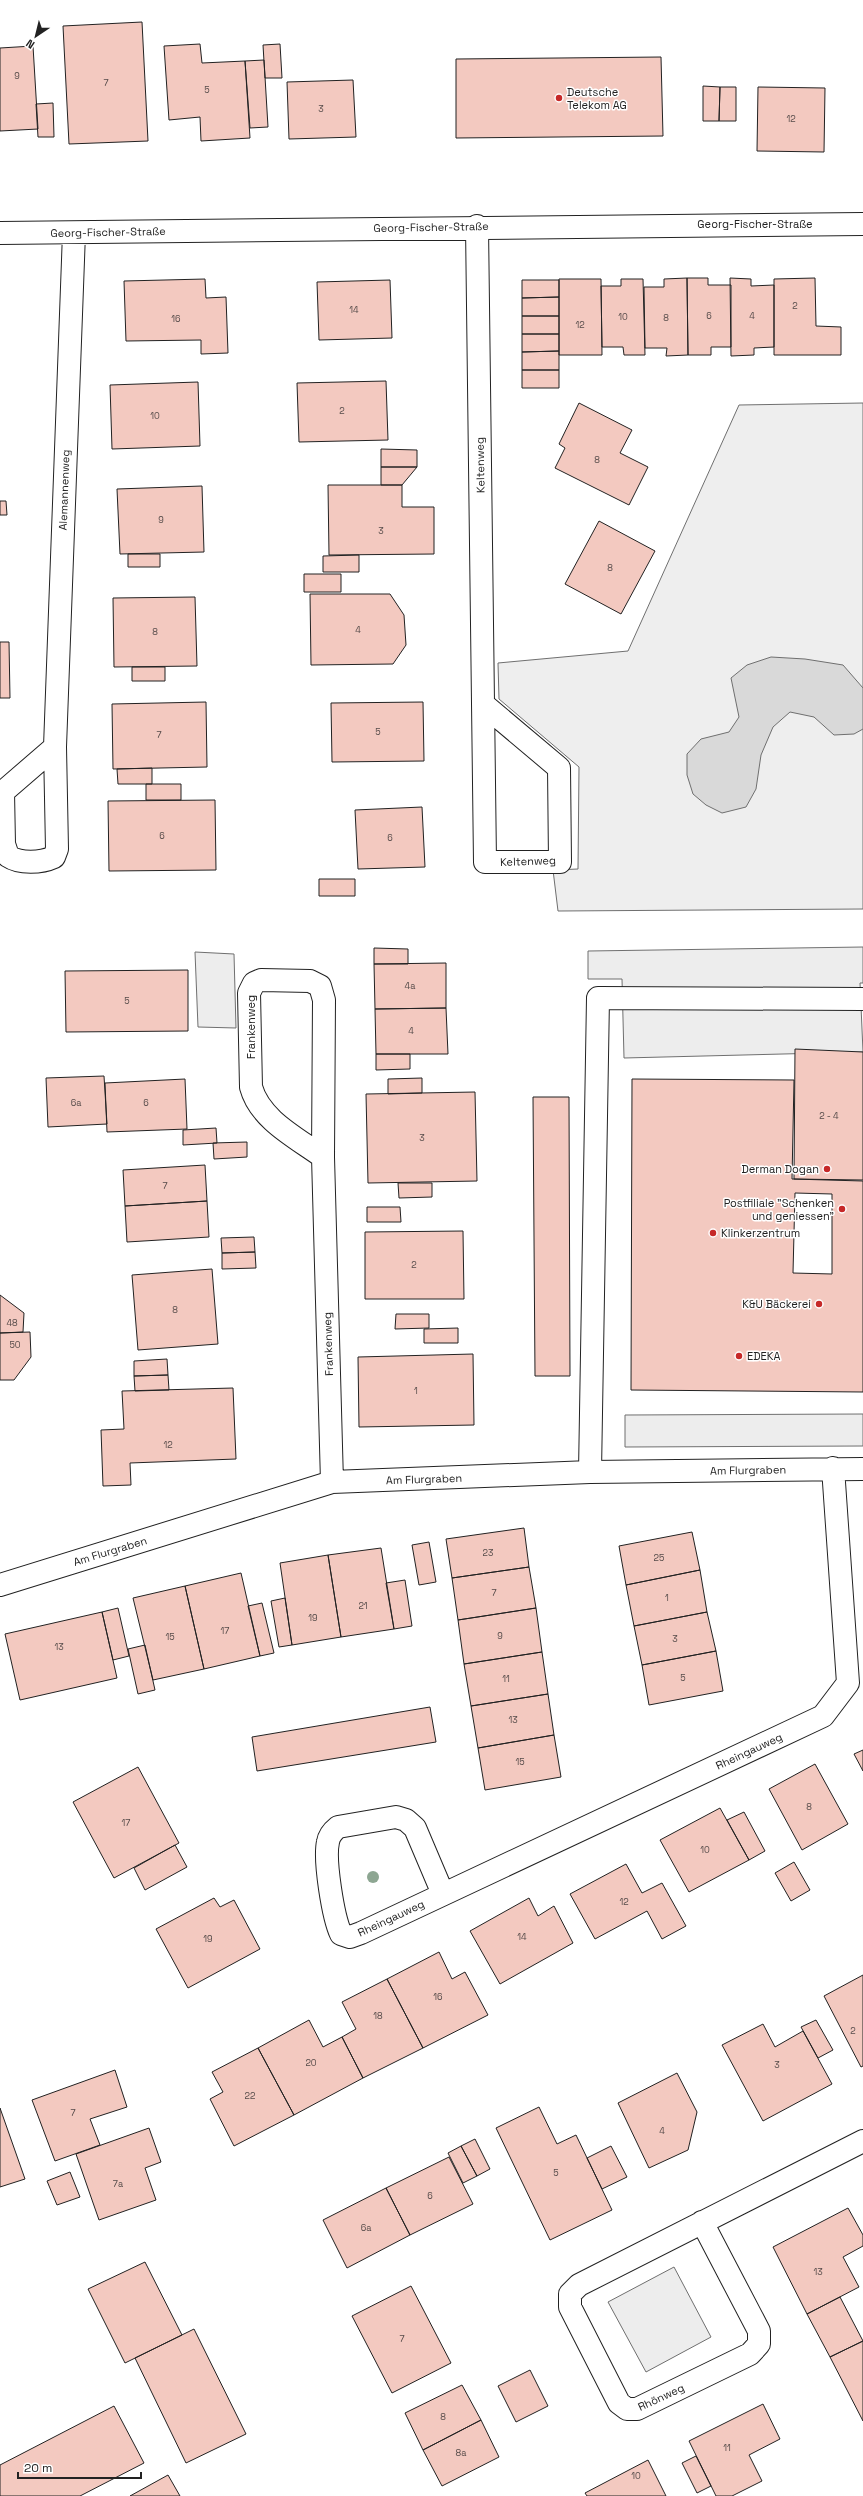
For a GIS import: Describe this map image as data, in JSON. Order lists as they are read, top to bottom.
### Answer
{
  "streets": {
    "street": [
      "Georg-Fischer-Straße",
      "Keltenweg",
      "Alemannenweg",
      "Frankenweg",
      "Am Flurgraben",
      "Rheingauweg",
      "Rhönweg"
    ]
  },
  "crossings": [
    ["Georg-Fischer-Straße", "Keltenweg"],
    ["Georg-Fischer-Straße", "Alemannenweg"],
    ["Frankenweg", "Am Flurgraben"],
    ["Am Flurgraben", "Rheingauweg"]
  ],
  "places": [
    "Deutsche Telekom AG",
    "Derman Dogan",
    "Postfiliale \"Schenken und geniessen\"",
    "Klinkerzentrum",
    "K&U Bäckerei",
    "EDEKA"
  ],
  "house_numbers": [
    "9",
    "7",
    "5",
    "3",
    "12",
    "2",
    "14",
    "6",
    "4",
    "10",
    "8",
    "16",
    "12",
    "2",
    "10",
    "8",
    "9",
    "3",
    "8",
    "4",
    "8",
    "5",
    "7",
    "6",
    "6",
    "4a",
    "5",
    "4",
    "6a",
    "6",
    "2 - 4",
    "3",
    "7",
    "2",
    "8",
    "48",
    "50",
    "1",
    "12",
    "23",
    "25",
    "7",
    "1",
    "21",
    "19",
    "17",
    "9",
    "15",
    "3",
    "13",
    "5",
    "11",
    "13",
    "15",
    "8",
    "17",
    "10",
    "12",
    "14",
    "19",
    "16",
    "18",
    "2",
    "20",
    "3",
    "22",
    "7",
    "4",
    "5",
    "7a",
    "6",
    "6a",
    "13",
    "7",
    "8",
    "11",
    "8a",
    "10"
  ],
  "scale_bar": "20 m",
  "north": "bottom left"
}
